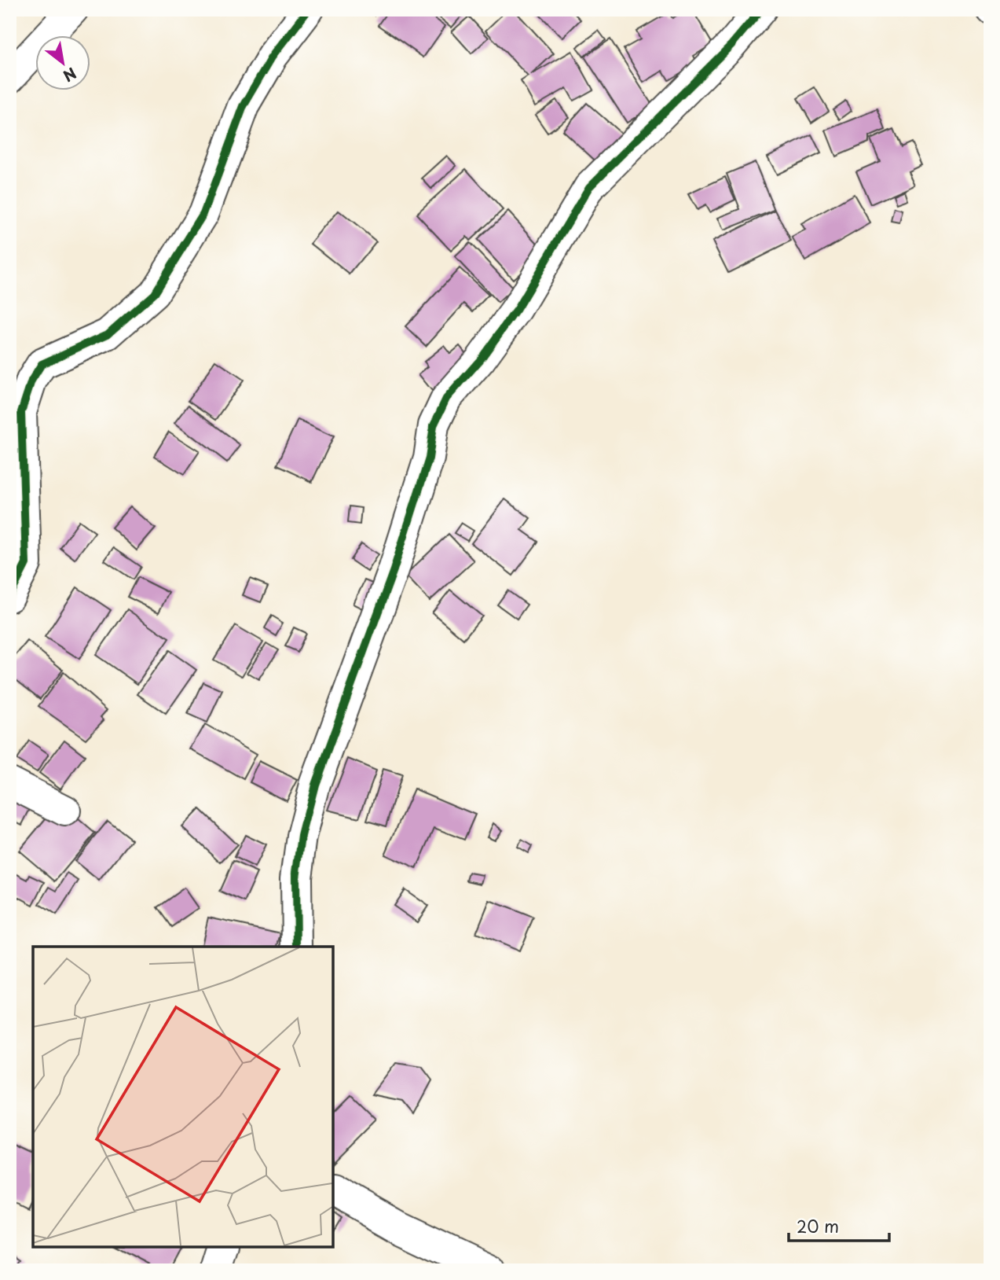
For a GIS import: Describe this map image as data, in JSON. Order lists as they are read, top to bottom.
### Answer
{
  "scale_bar": "20 m",
  "north": "bottom right"
}
